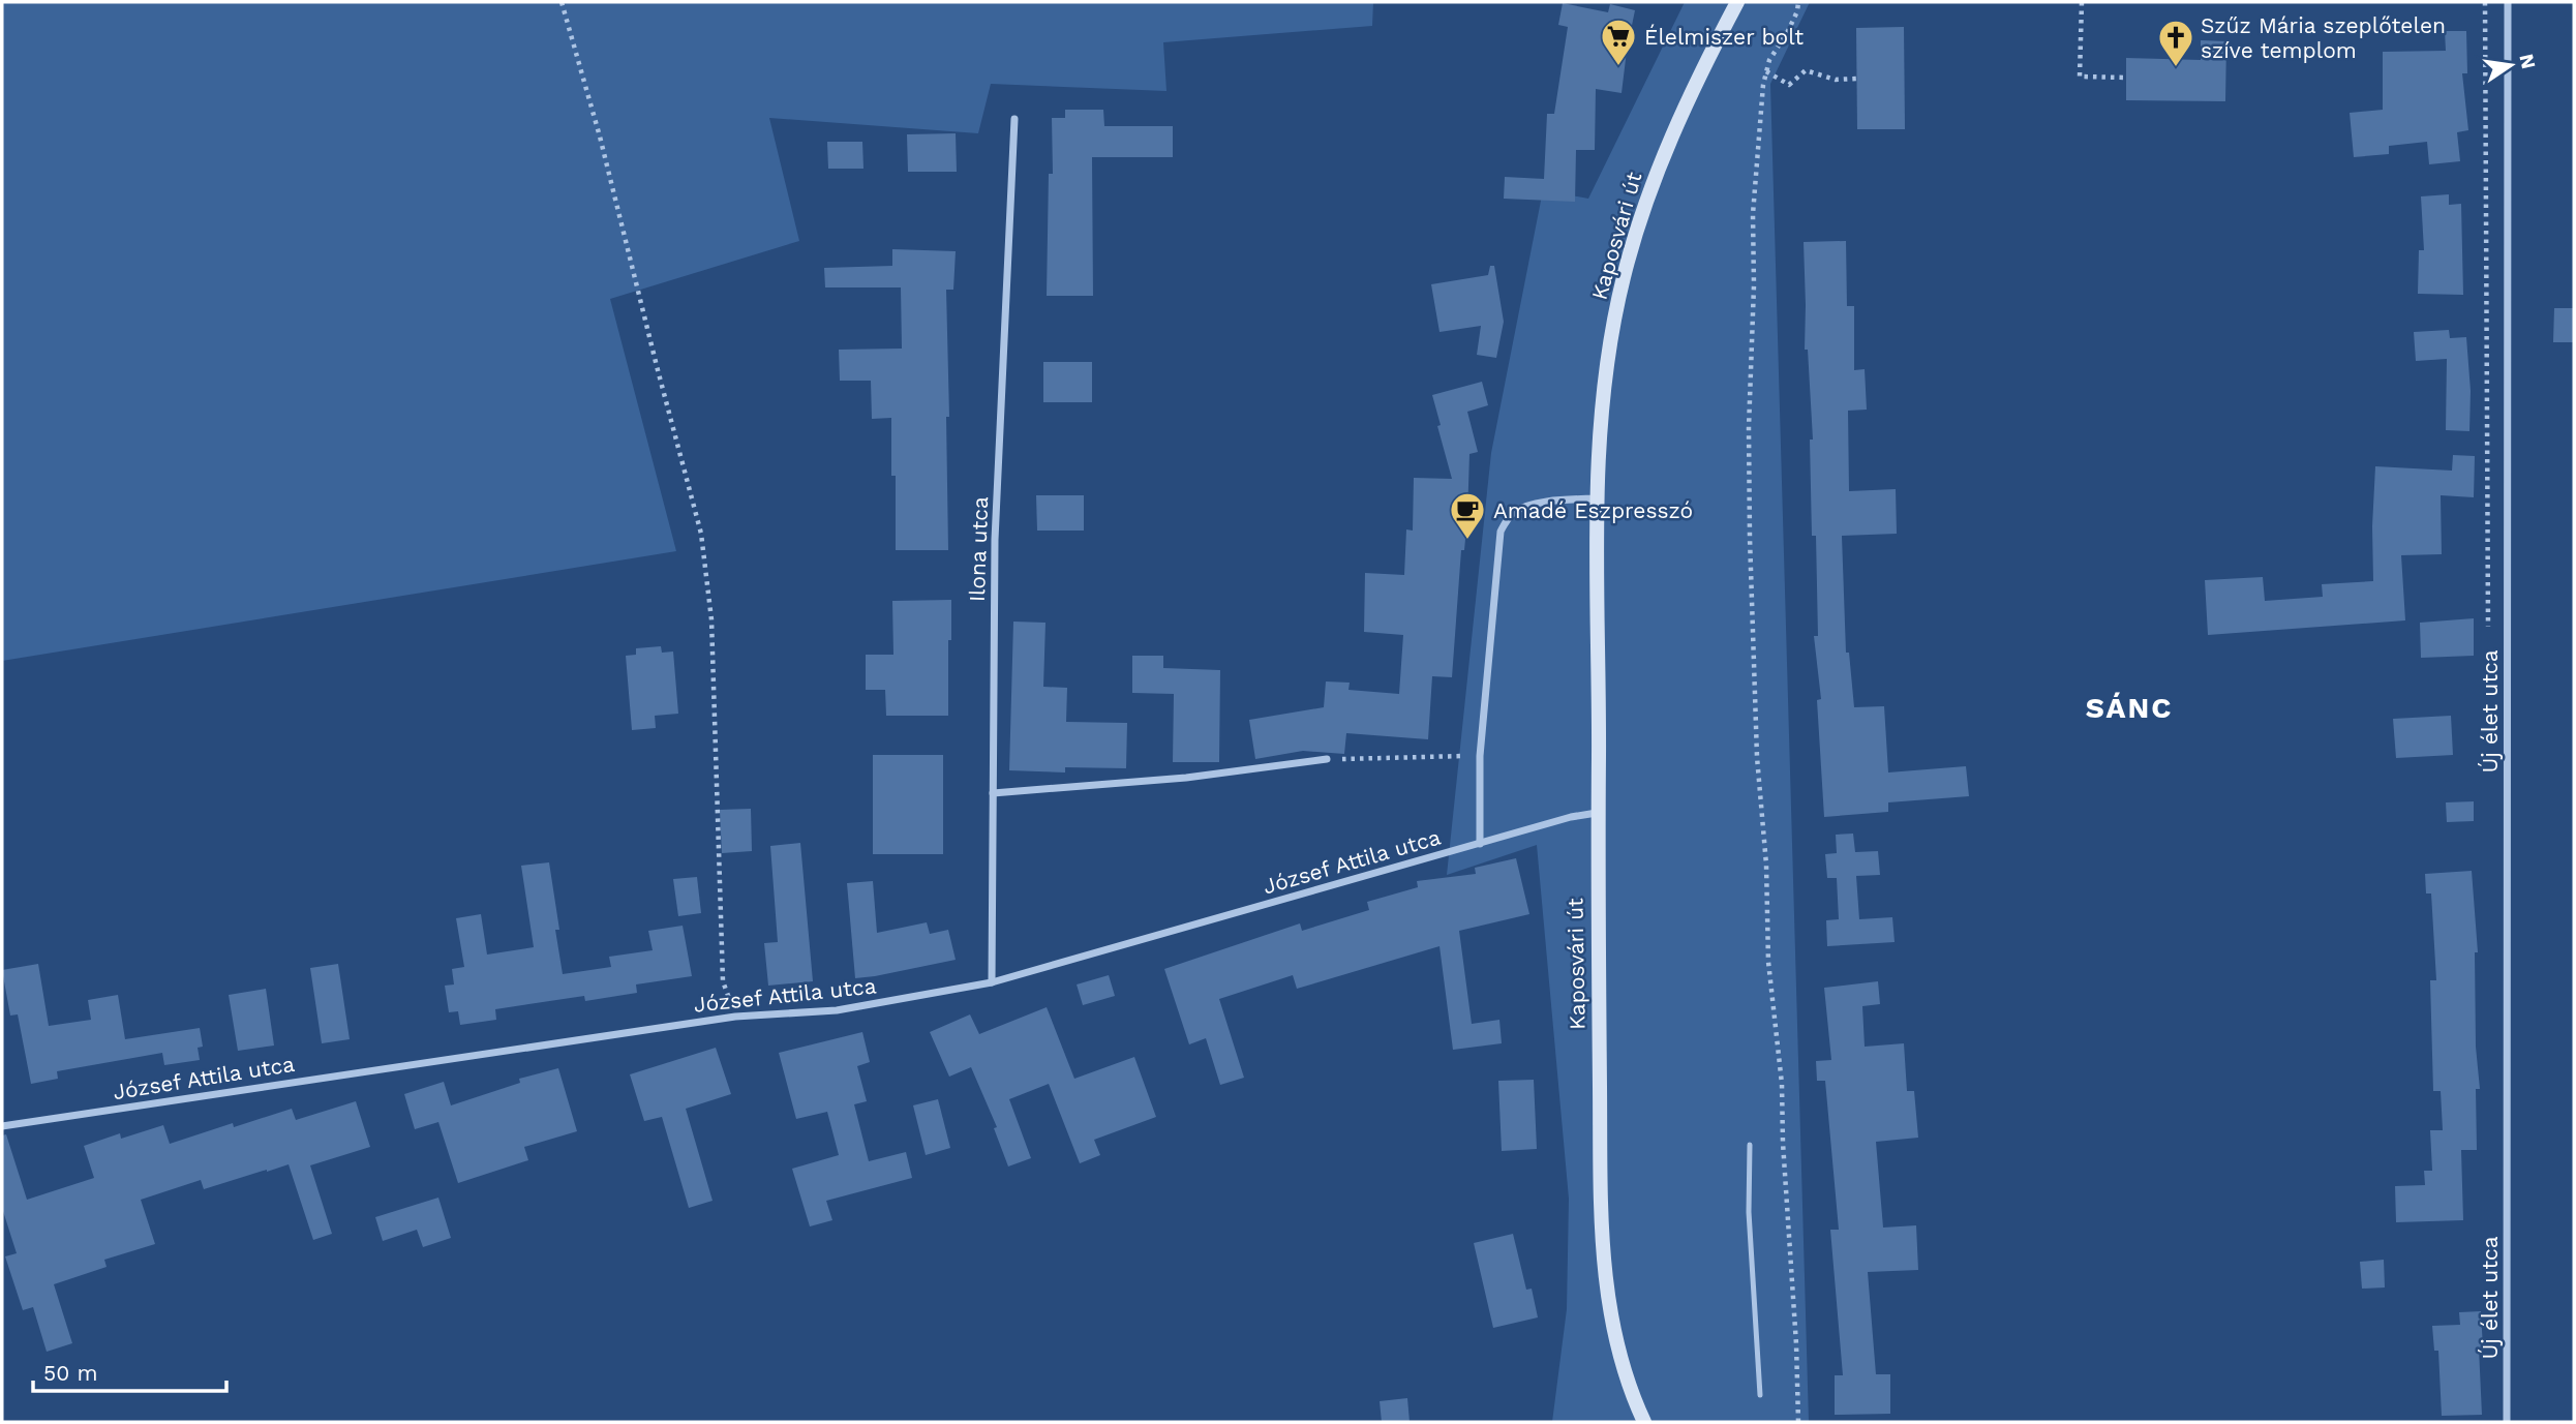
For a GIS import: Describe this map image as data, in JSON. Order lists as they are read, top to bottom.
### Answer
{
  "streets": {
    "main road": ["Kaposvári út"],
    "street": ["Ilona utca", "Új élet utca", "József Attila utca"]
  },
  "crossings": [
    ["Kaposvári út", "József Attila utca"],
    ["Ilona utca", "József Attila utca"]
  ],
  "districts": ["SÁNC"],
  "places": {
    "supermarket": ["Élelmiszer bolt"],
    "church": ["Szűz Mária szeplőtelen szíve templom"],
    "cafe": ["Amadé Eszpresszó"]
  },
  "scale_bar": "50 m",
  "north": "right"
}
